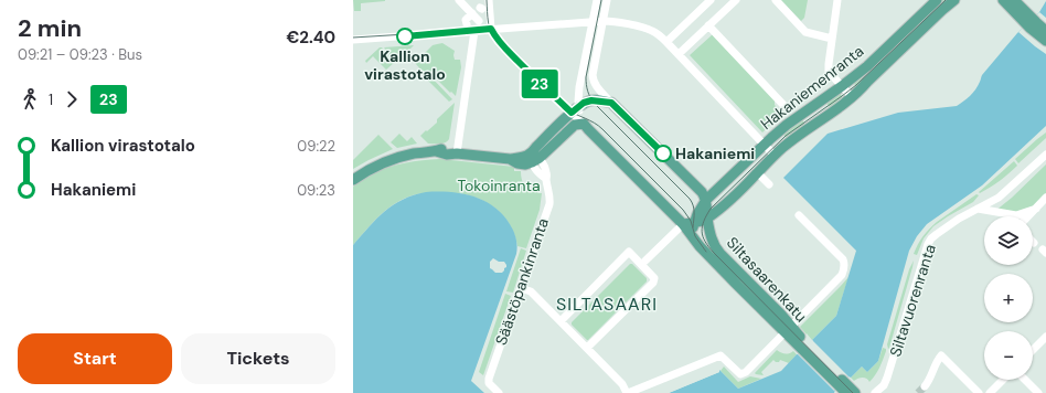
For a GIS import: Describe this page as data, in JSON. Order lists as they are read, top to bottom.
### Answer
{
  "streets": {
    "main road": ["Hakaniemenranta", "Siltasaarenkatu"],
    "street": ["Säästöpankinranta", "Siltavuorenranta"]
  },
  "crossings": [
    ["Hakaniemenranta", "Siltasaarenkatu"]
  ],
  "districts": ["SILTASAARI"],
  "parks": ["Tokoinranta"],
  "places": ["Kallion virastotalo", "Hakaniemi"],
  "lines": ["bus line 23"],
  "page": {
    "heading": ["2 min", "09:21 – 09:23 · Bus", "€2.40"],
    "on_map": "23",
    "legs": ["1", "23"],
    "list": [
      {
        "name": "Kallion virastotalo",
        "value": "09:22"
      },
      {
        "name": "Hakaniemi",
        "value": "09:23"
      }
    ],
    "map_buttons": ["+", "−"],
    "buttons": ["Start", "Tickets"]
  }
}
